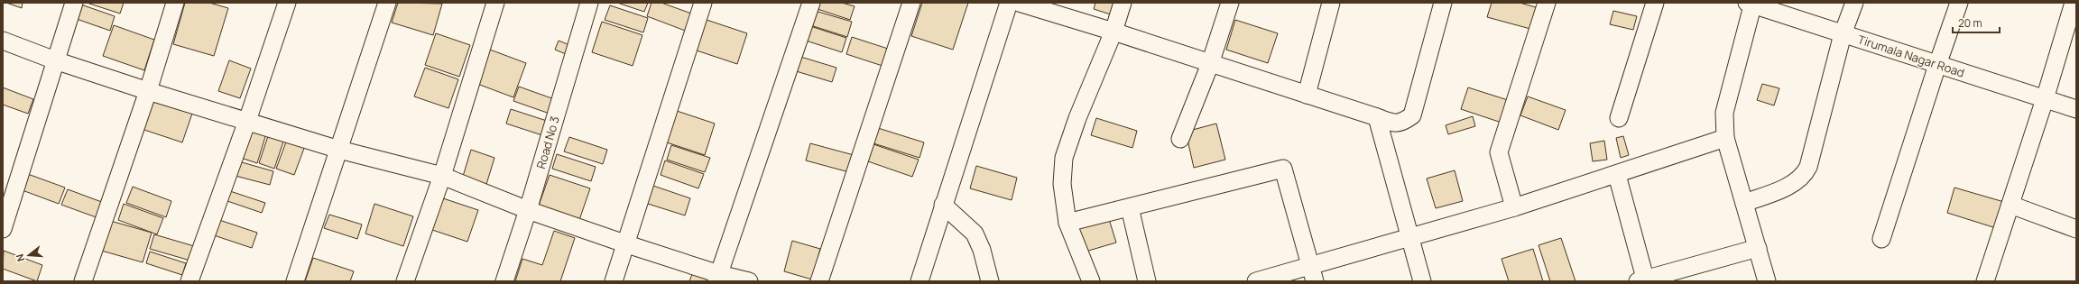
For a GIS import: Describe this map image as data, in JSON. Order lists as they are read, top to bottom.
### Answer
{
  "streets": {
    "street": ["Tirumala Nagar Road", "Road No 3"]
  },
  "scale_bar": "20 m",
  "north": "left"
}
